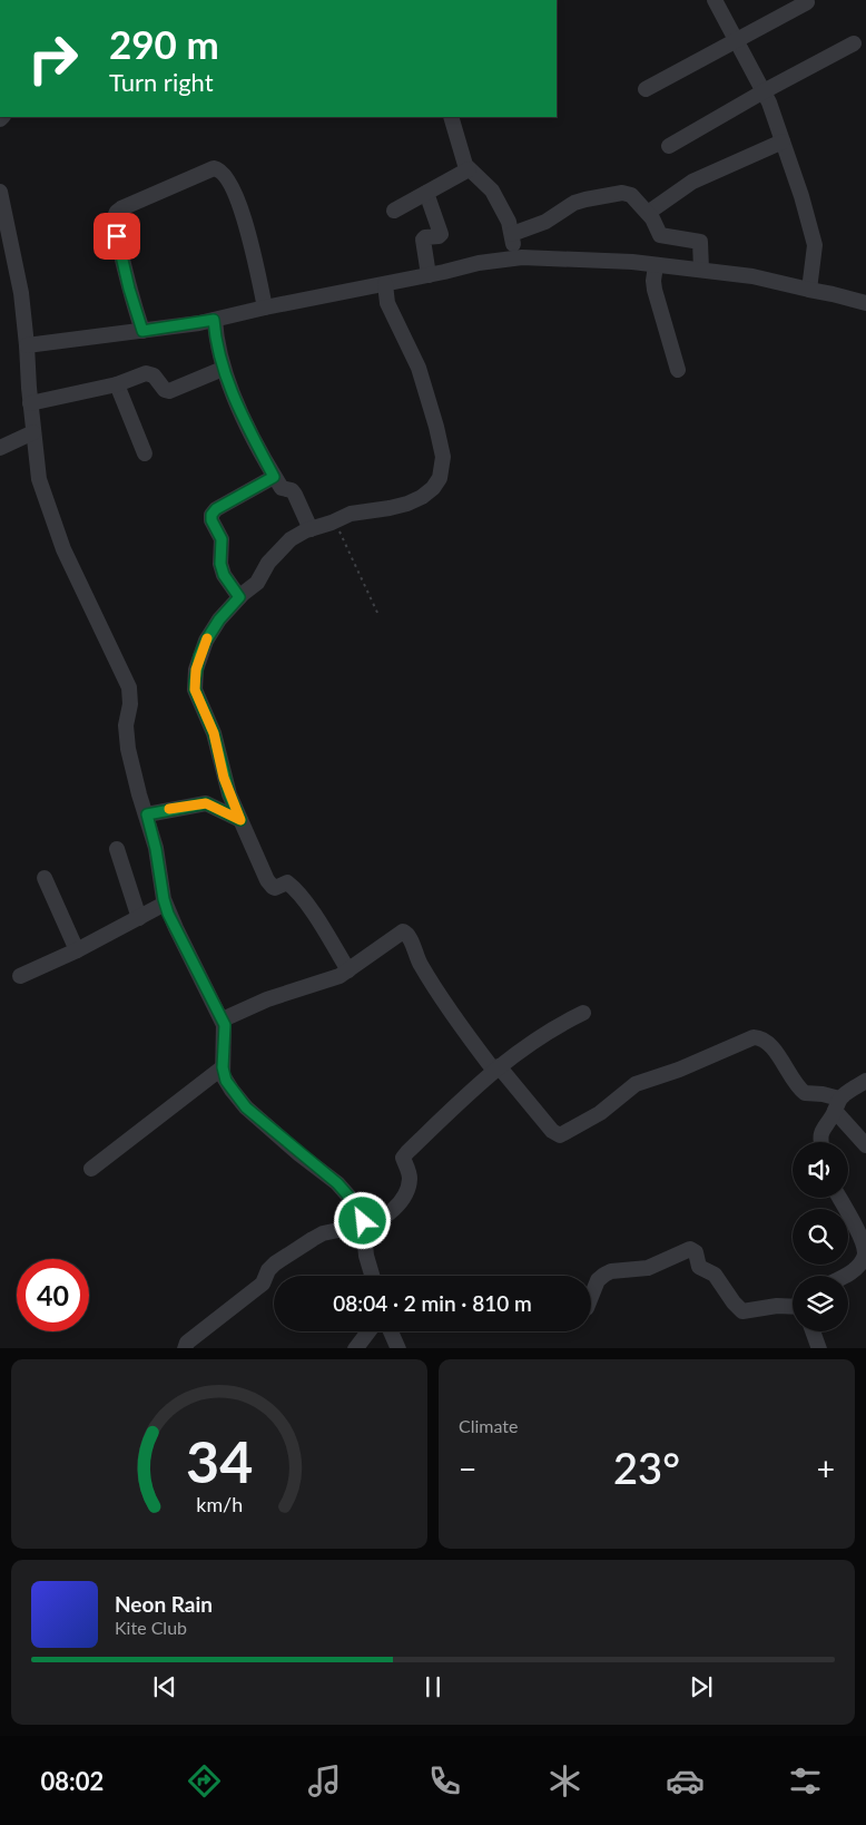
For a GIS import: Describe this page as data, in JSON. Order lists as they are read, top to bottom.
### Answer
{
  "page": {
    "turn": ["290 m", "Turn right"],
    "limit": "40",
    "trip": "08:04 · 2 min · 810 m",
    "tile": "Climate",
    "heat": ["−", "23°", "+"],
    "song": ["Neon Rain", "Kite Club"],
    "tabs": "08:02",
    "gauge": ["34", "km/h"]
  }
}
